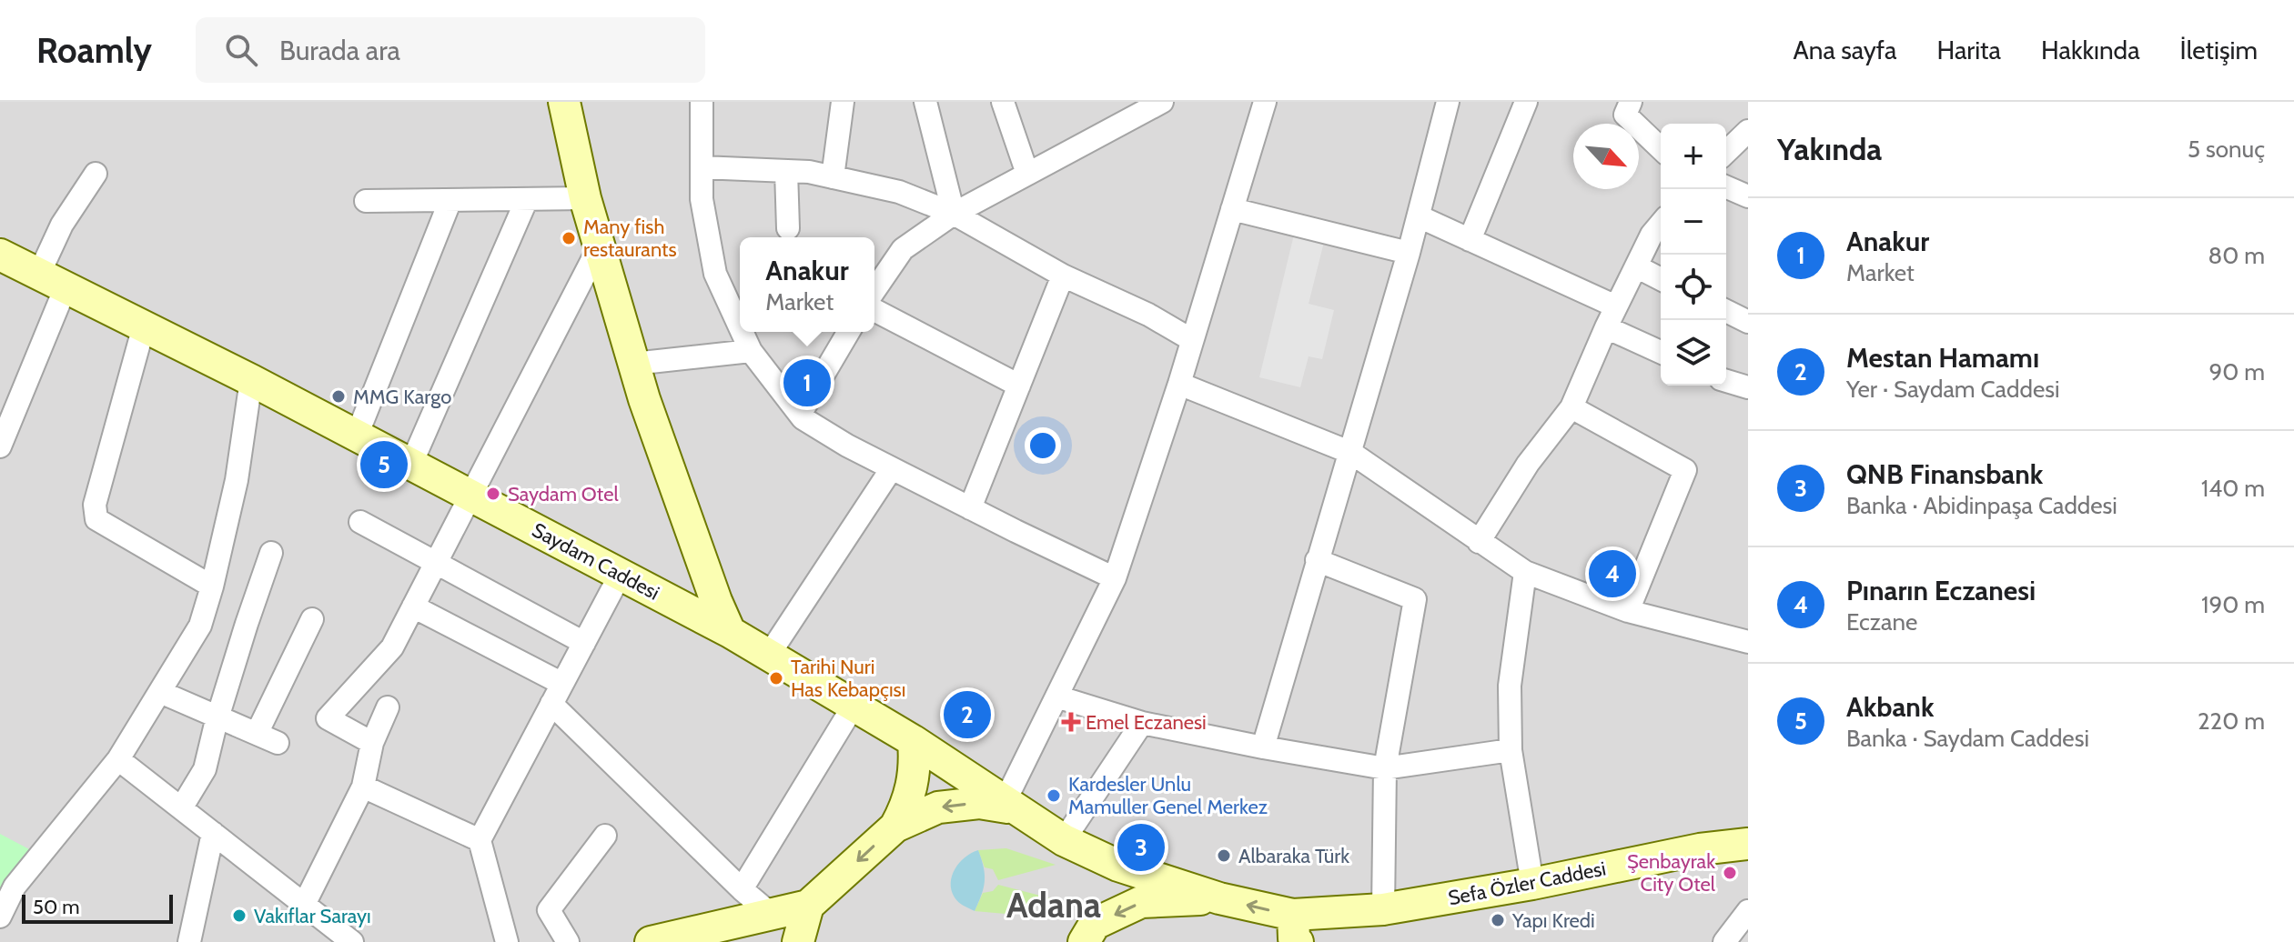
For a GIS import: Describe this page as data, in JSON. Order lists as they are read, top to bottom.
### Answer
{
  "streets": {
    "main road": ["Saydam Caddesi", "Sefa Özler Caddesi"]
  },
  "crossings": [
    ["Saydam Caddesi", "Sefa Özler Caddesi"]
  ],
  "districts": ["Adana"],
  "places": {
    "other": [
      "Many fish restaurants",
      "MMG Kargo",
      "Saydam Otel",
      "Tarihi Nuri Has Kebapçısı",
      "Kardesler Unlu Mamuller Genel Merkez",
      "Albaraka Türk",
      "Şenbayrak City Otel",
      "Vakıflar Sarayı",
      "Yapı Kredi"
    ],
    "health": ["Emel Eczanesi"]
  },
  "scale_bar": "50 m",
  "north": "bottom right",
  "page": {
    "header": "Roamly",
    "search": "Burada ara",
    "nav": [
      "Ana sayfa",
      "Harita",
      "Hakkında",
      "İletişim"
    ],
    "heading": ["Yakında", "5 sonuç"],
    "map_buttons": ["+", "−"],
    "list": [
      {
        "mark": "1",
        "name": "Anakur",
        "note": "Market",
        "value": "80 m"
      },
      {
        "mark": "2",
        "name": "Mestan Hamamı",
        "note": "Yer · Saydam Caddesi",
        "value": "90 m"
      },
      {
        "mark": "3",
        "name": "QNB Finansbank",
        "note": "Banka · Abidinpaşa Caddesi",
        "value": "140 m"
      },
      {
        "mark": "4",
        "name": "Pınarın Eczanesi",
        "note": "Eczane",
        "value": "190 m"
      },
      {
        "mark": "5",
        "name": "Akbank",
        "note": "Banka · Saydam Caddesi",
        "value": "220 m"
      }
    ],
    "popup": ["Anakur", "Market"],
    "pins": [
      "1",
      "5",
      "4",
      "2",
      "3"
    ],
    "scale": "50 m"
  }
}
